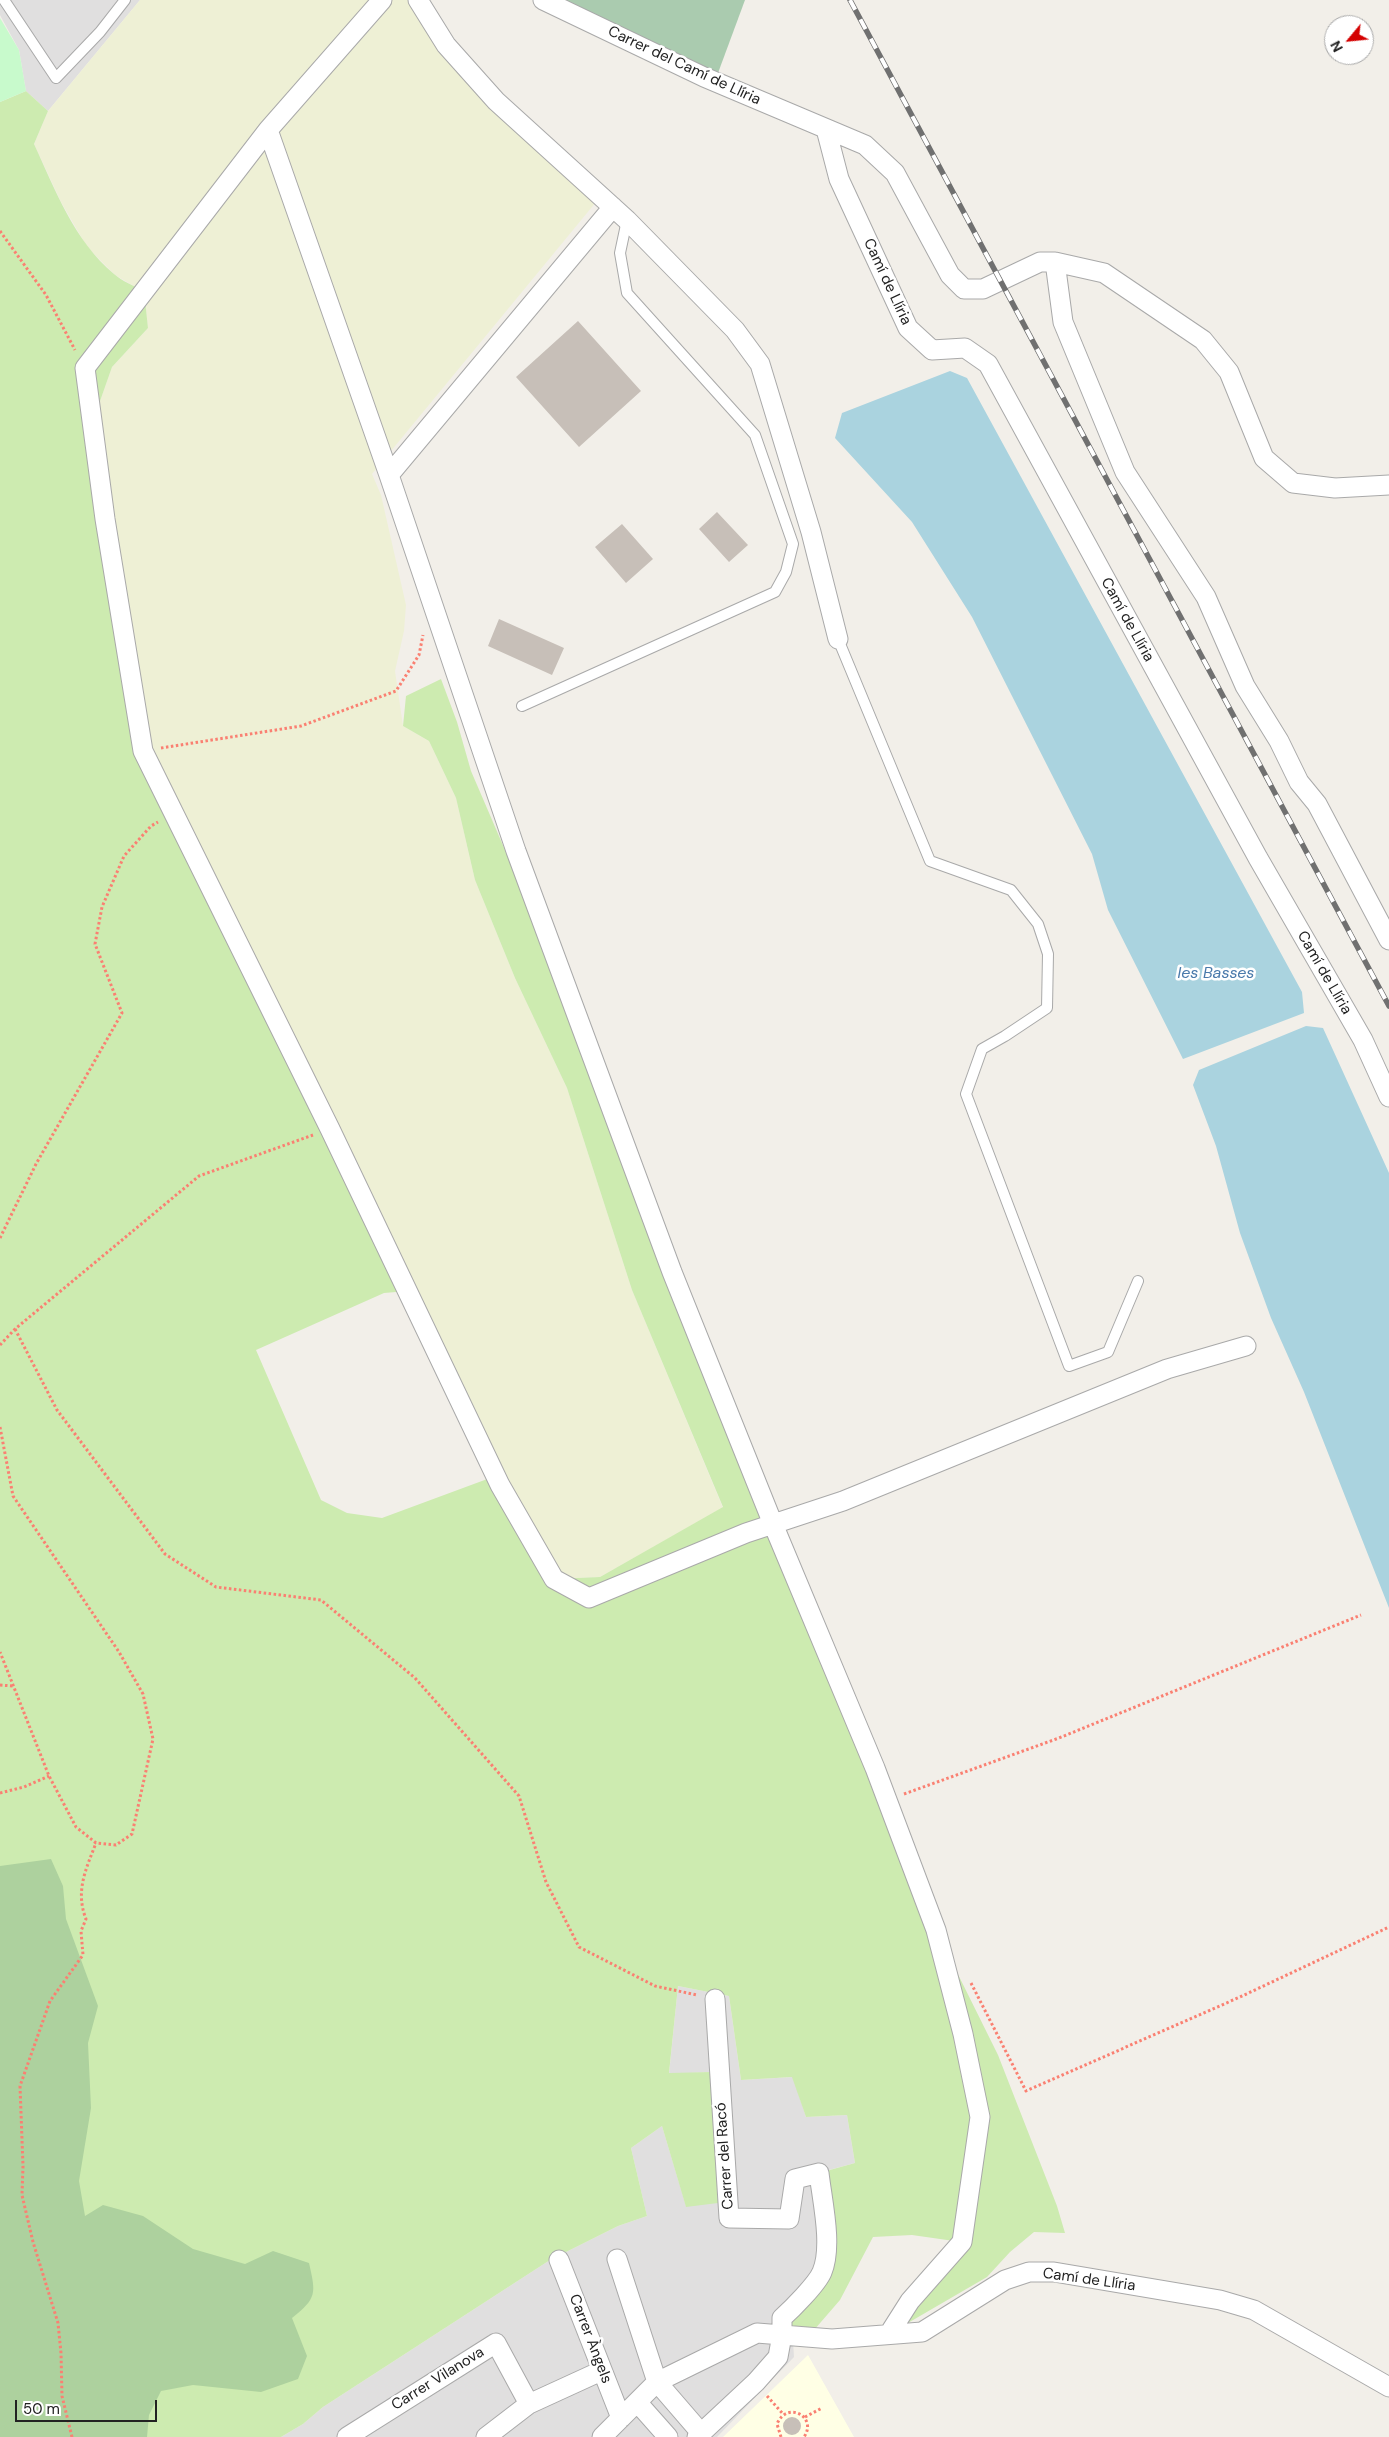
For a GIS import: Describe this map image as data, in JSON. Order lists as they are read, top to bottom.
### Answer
{
  "streets": {
    "street": [
      "Carrer del Camí de Llíria",
      "Camí de Llíria",
      "Carrer del Racó",
      "Carrer Àngels",
      "Carrer Vilanova"
    ]
  },
  "crossings": [
    ["Carrer del Camí de Llíria", "Camí de Llíria"],
    ["Camí de Llíria", "Carrer del Racó"],
    ["Camí de Llíria", "Carrer Àngels"]
  ],
  "water": ["les Basses"],
  "scale_bar": "50 m",
  "north": "bottom left"
}
